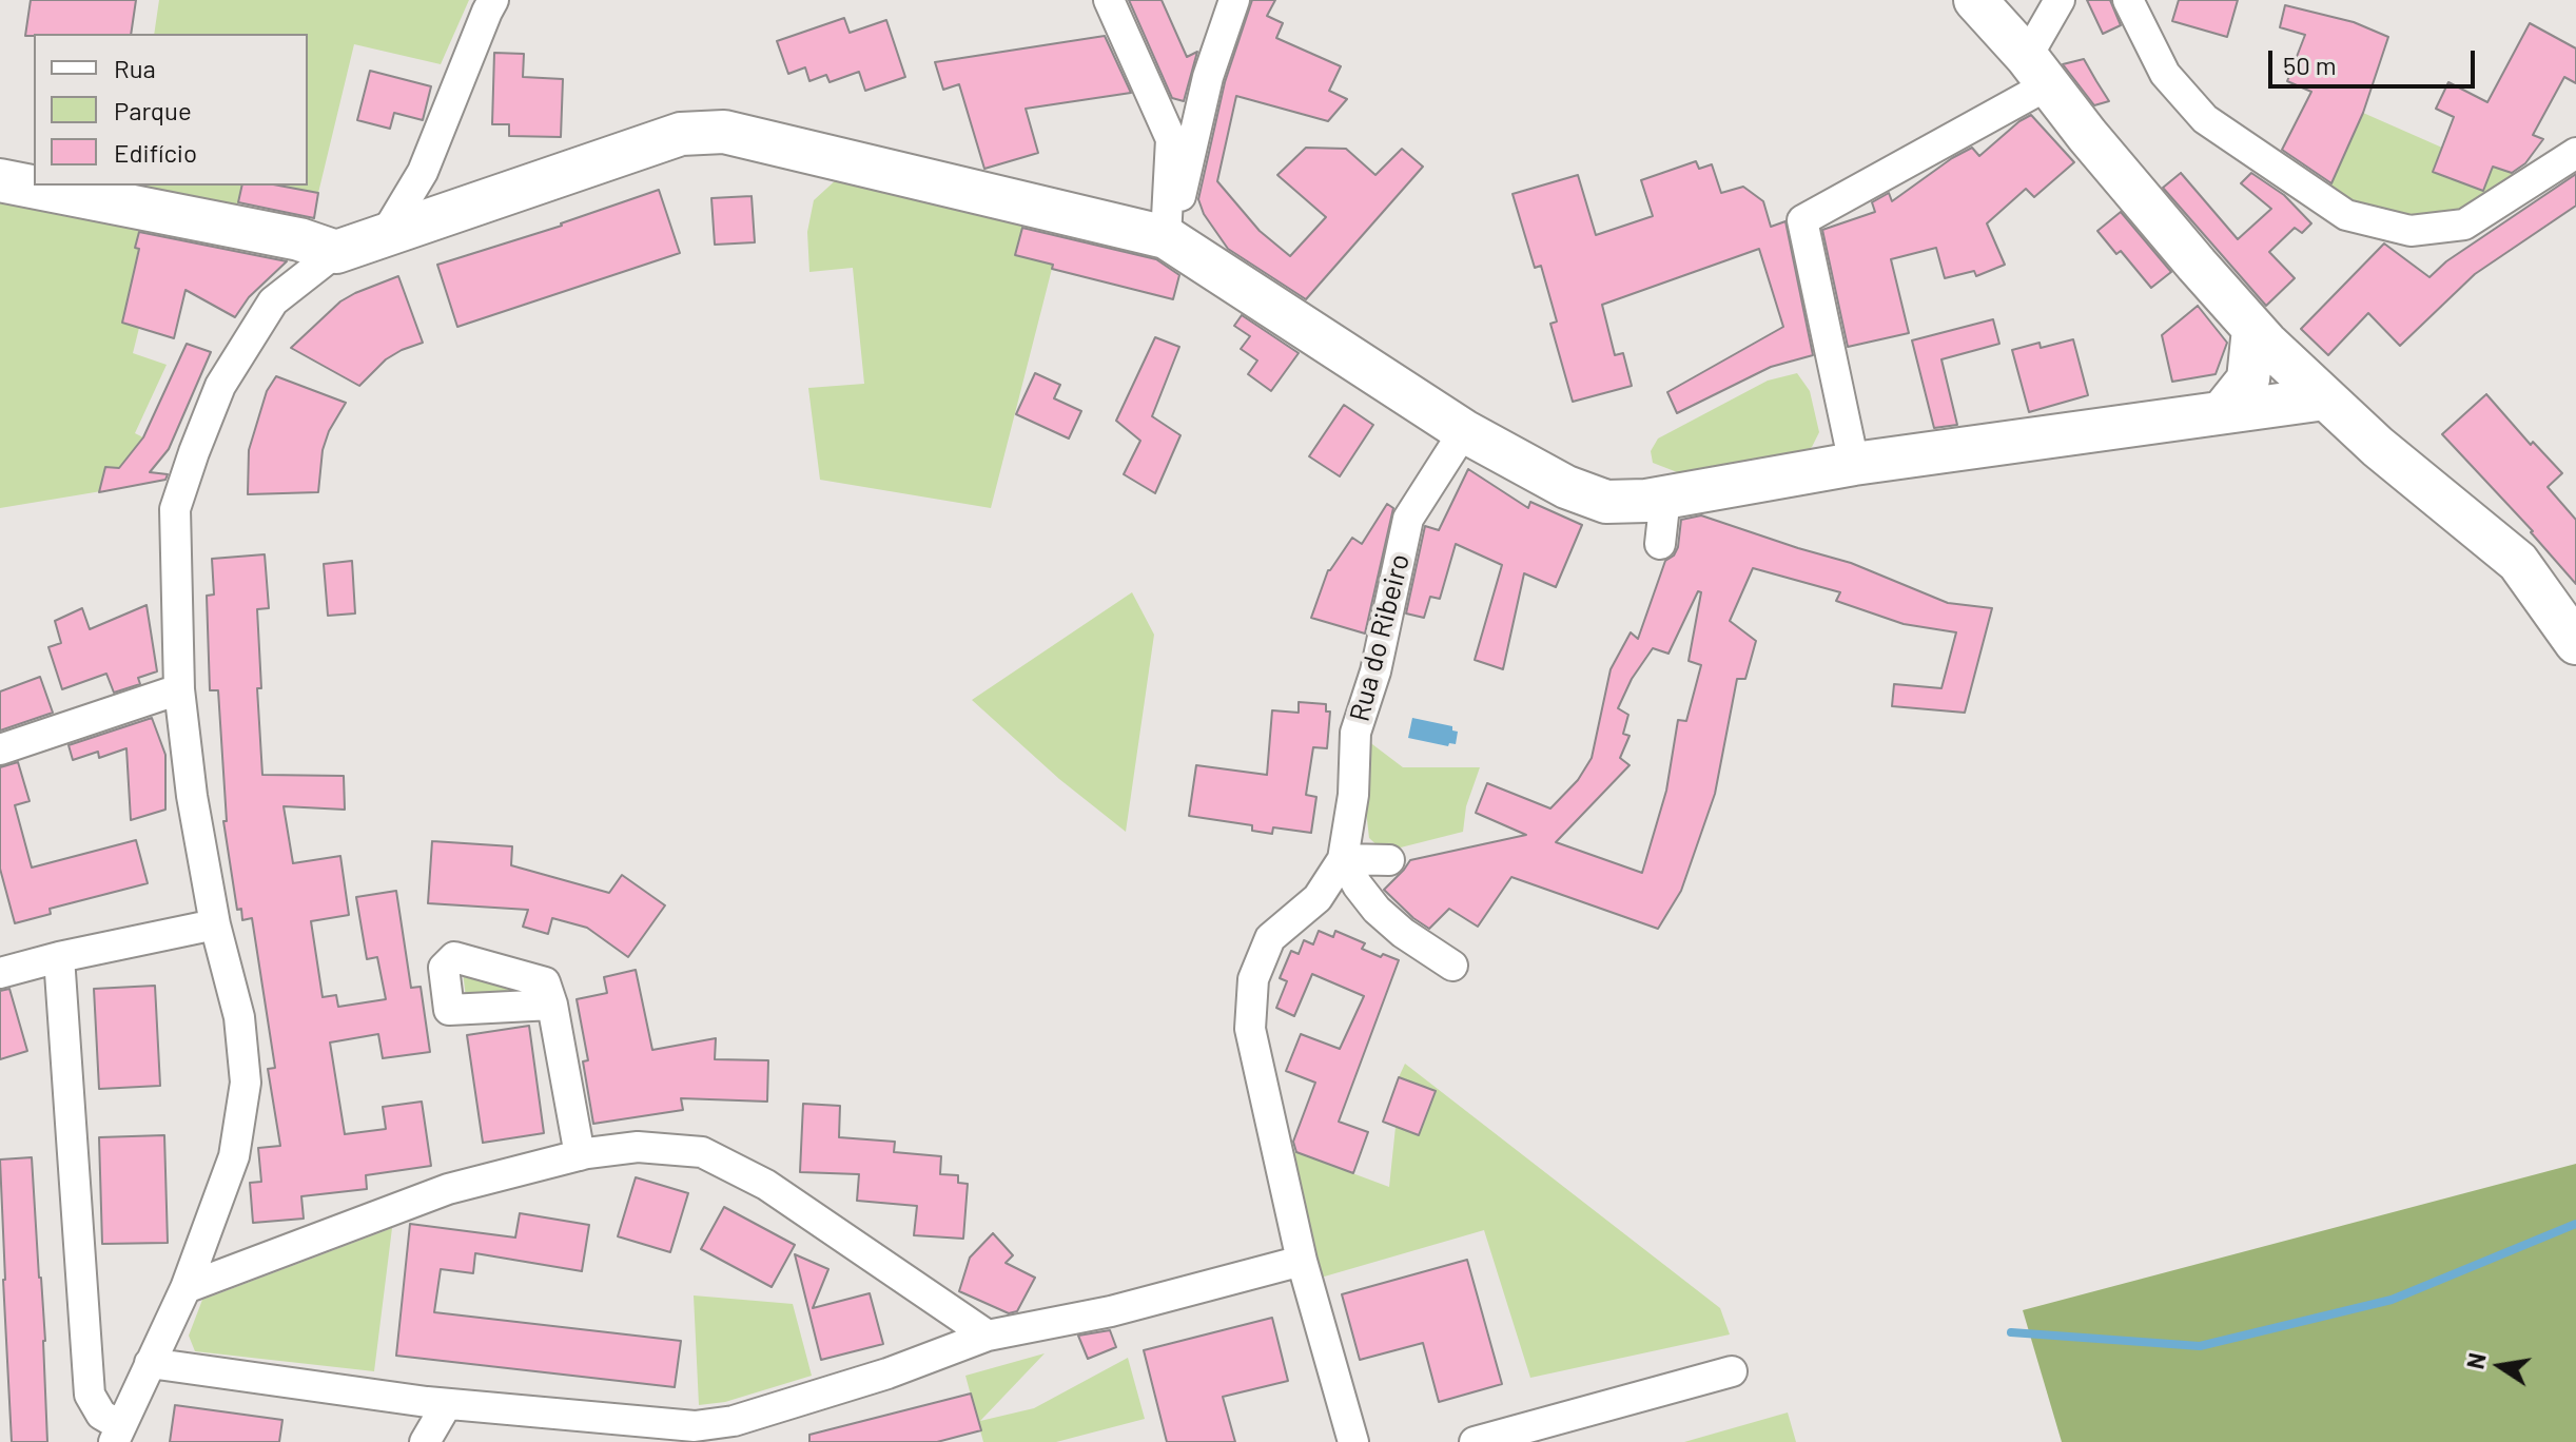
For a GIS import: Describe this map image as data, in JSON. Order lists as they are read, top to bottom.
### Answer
{
  "streets": {
    "street": ["Rua do Ribeiro"]
  },
  "legend": ["Rua", "Parque", "Edifício"],
  "scale_bar": "50 m",
  "north": "left"
}
